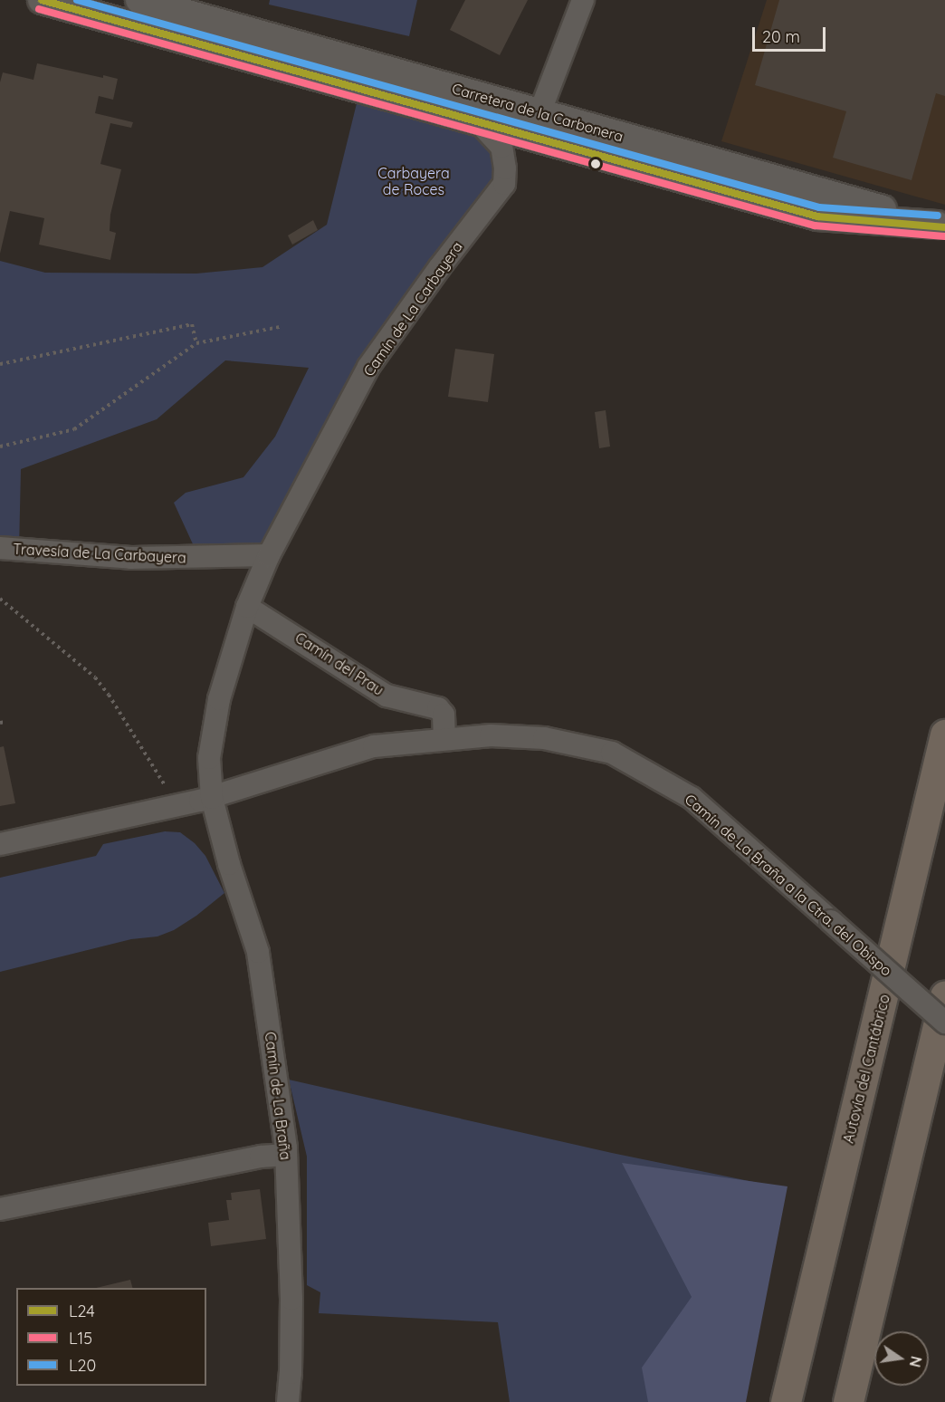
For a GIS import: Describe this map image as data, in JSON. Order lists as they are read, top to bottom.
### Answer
{
  "streets": {
    "highway": ["Autovía del Cantábrico"],
    "street": [
      "Carretera de la Carbonera",
      "Camín de La Carbayera",
      "Travesía de La Carbayera",
      "Camín del Prau",
      "Camín de La Braña a la Ctra. del Obispo",
      "Camín de La Braña"
    ]
  },
  "crossings": [
    ["Carretera de la Carbonera", "Camín de La Carbayera"],
    ["Camín de La Carbayera", "Travesía de La Carbayera"],
    ["Camín de La Carbayera", "Camín del Prau"],
    ["Camín de La Carbayera", "Camín de La Braña"],
    ["Camín del Prau", "Camín de La Braña a la Ctra. del Obispo"],
    ["Camín del Prau", "Camín de La Braña"],
    ["Camín de La Braña a la Ctra. del Obispo", "Camín de La Braña"]
  ],
  "parks": ["Carbayera de Roces"],
  "lines": ["transit line L24", "transit line L20", "transit line L15"],
  "legend": ["L24", "L15", "L20"],
  "scale_bar": "20 m",
  "north": "right"
}
